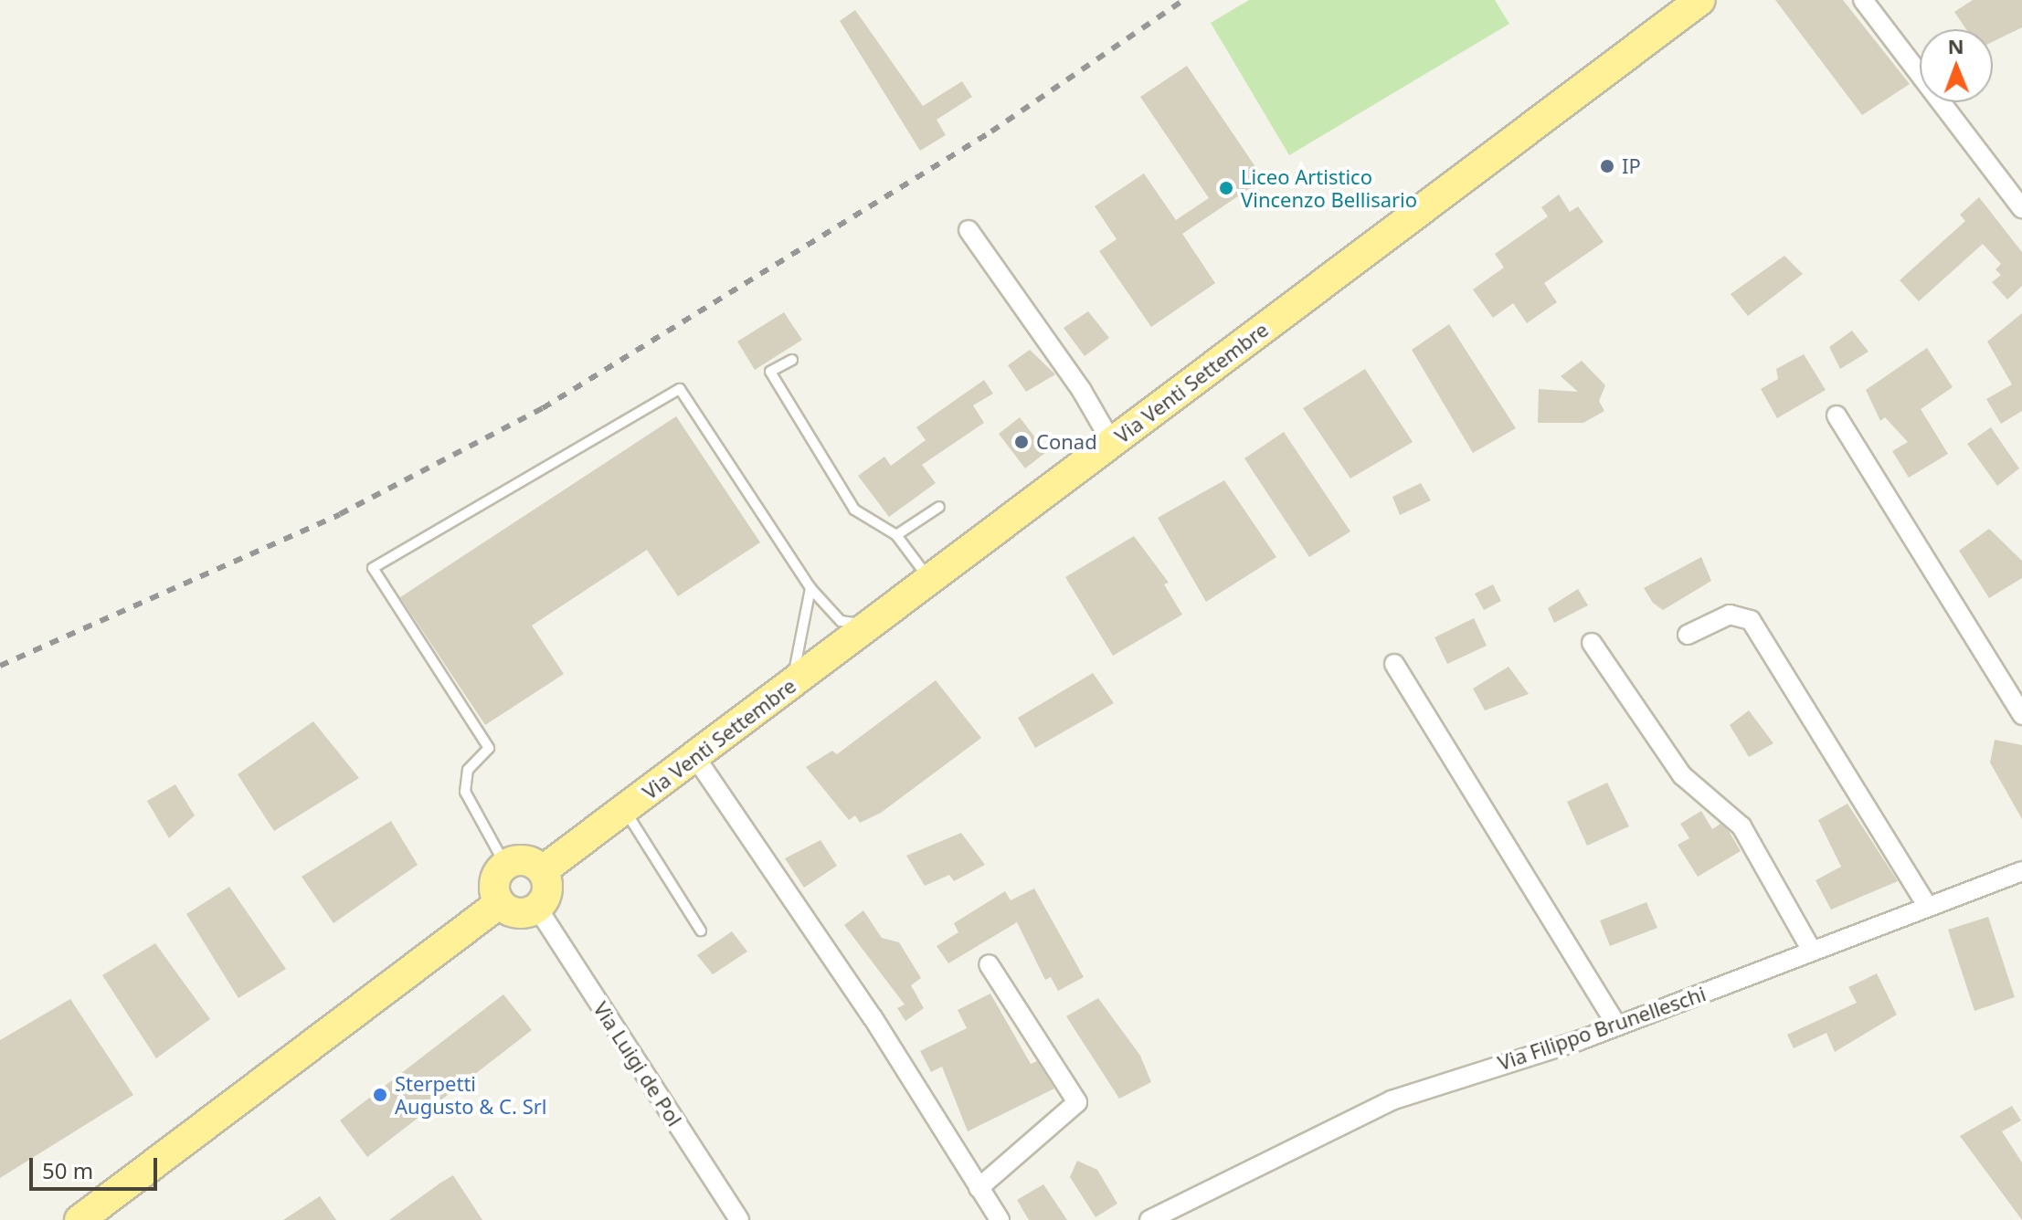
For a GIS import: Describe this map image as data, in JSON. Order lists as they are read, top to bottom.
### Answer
{
  "streets": {
    "main road": ["Via Venti Settembre"],
    "street": ["Via Filippo Brunelleschi", "Via Luigi de Pol"]
  },
  "crossings": [
    ["Via Venti Settembre", "Via Luigi de Pol"]
  ],
  "places": [
    "IP",
    "Liceo Artistico Vincenzo Bellisario",
    "Conad",
    "Sterpetti Augusto & C. Srl"
  ],
  "scale_bar": "50 m",
  "north": "top"
}
